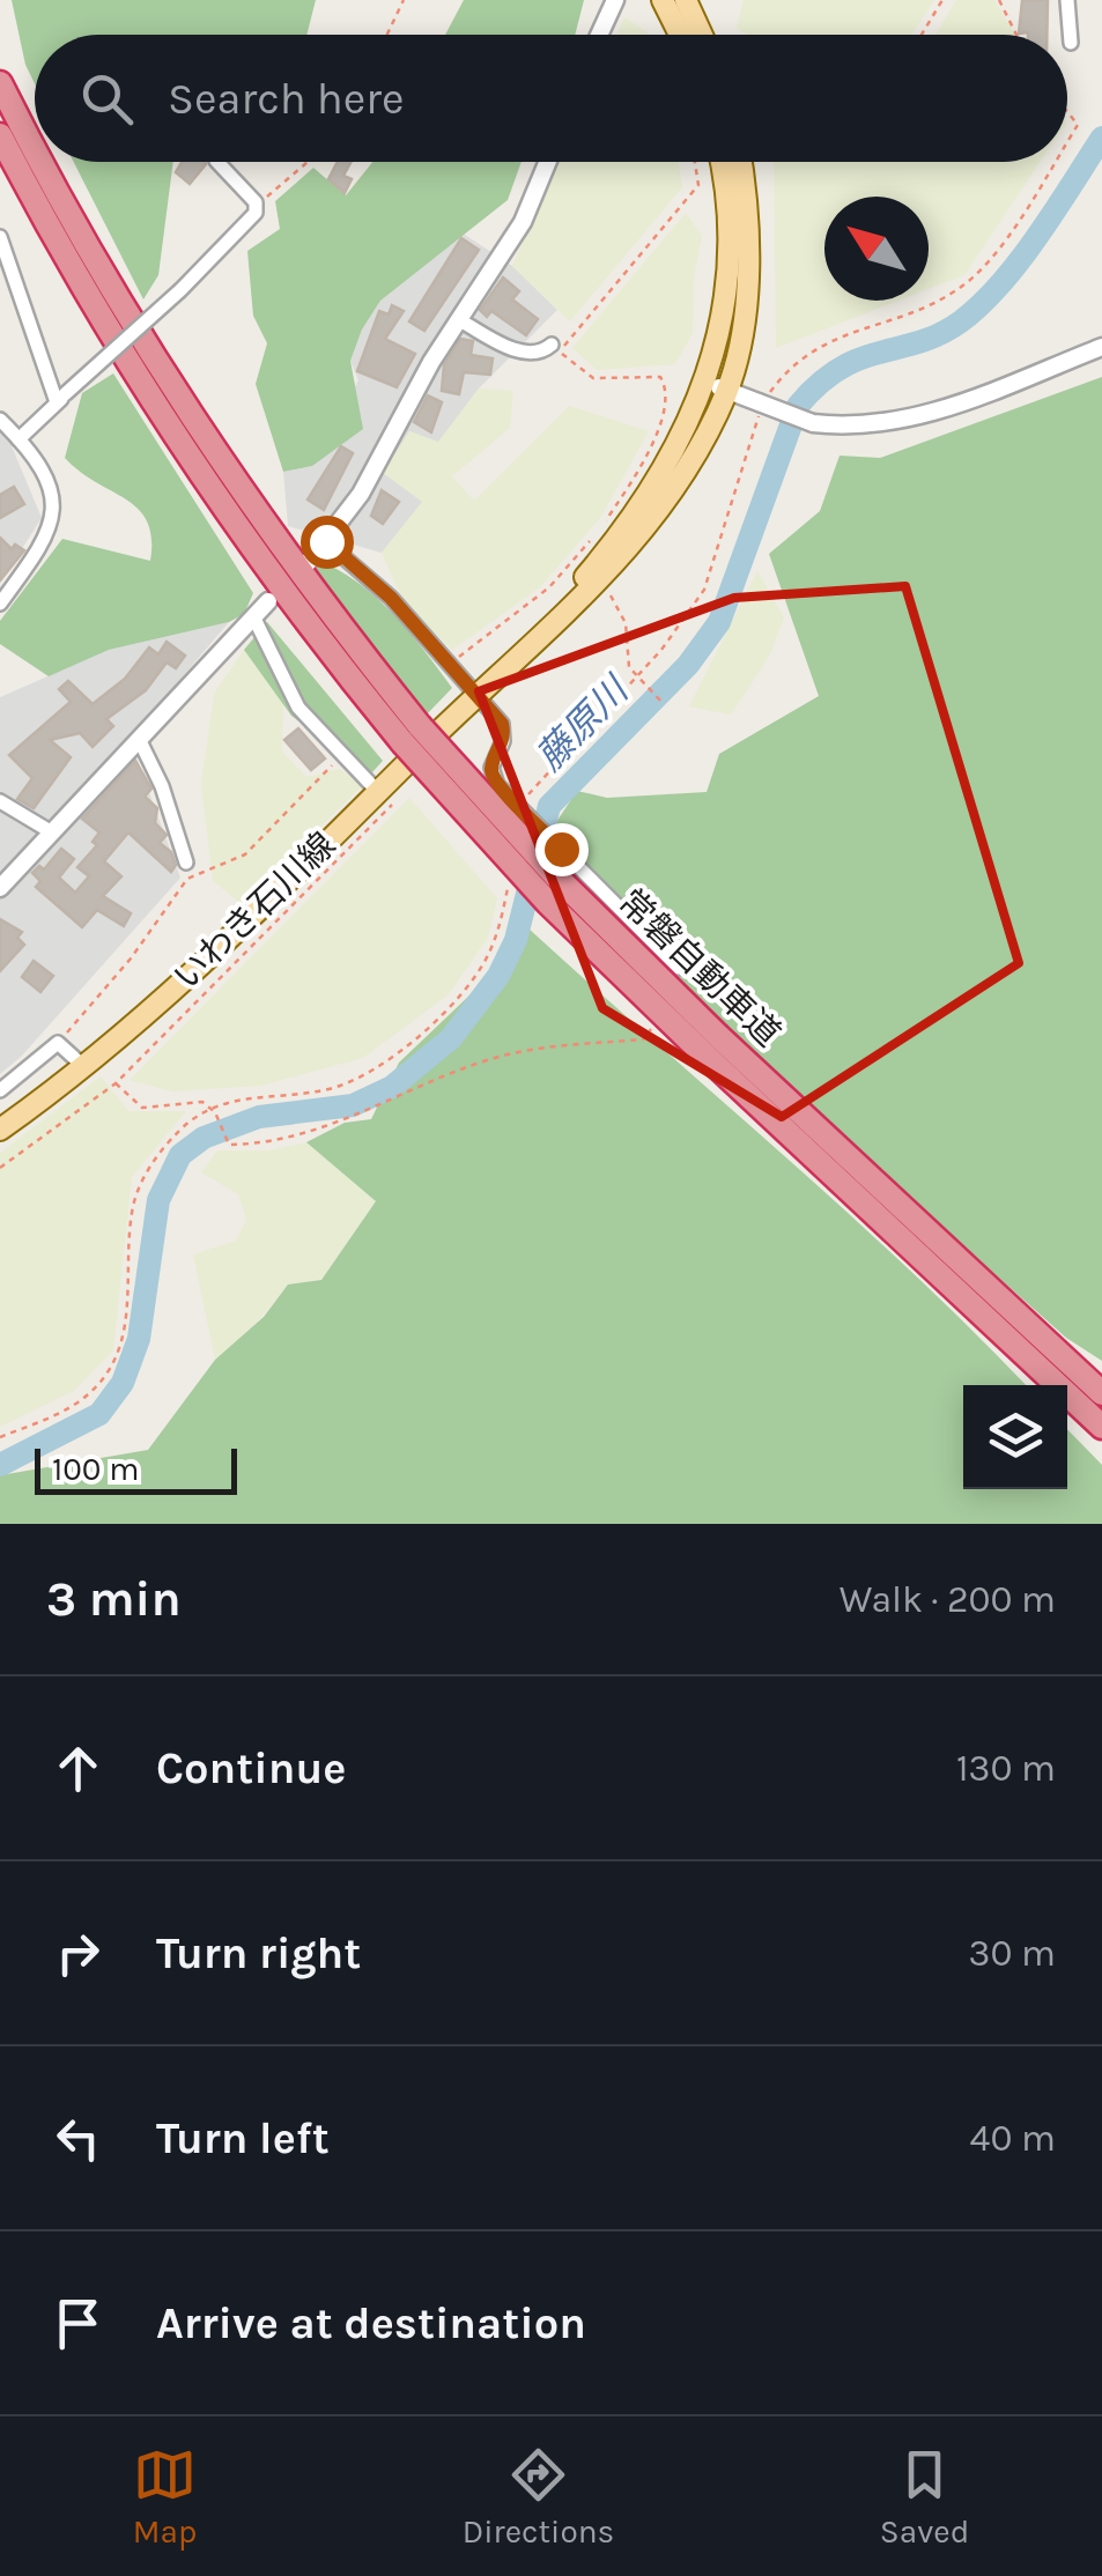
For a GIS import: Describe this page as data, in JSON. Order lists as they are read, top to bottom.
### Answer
{
  "streets": {
    "highway": ["常磐自動車道"],
    "main road": ["いわき石川線"]
  },
  "water": ["藤原川"],
  "scale_bar": "100 m",
  "north": "top left",
  "page": {
    "search": "Search here",
    "scale": "100 m",
    "heading": ["3 min", "Walk · 200 m"],
    "list": [
      ["Continue", "130 m"],
      ["Turn right", "30 m"],
      ["Turn left", "40 m"],
      "Arrive at destination"
    ],
    "nav": ["Map", "Directions", "Saved"]
  }
}
